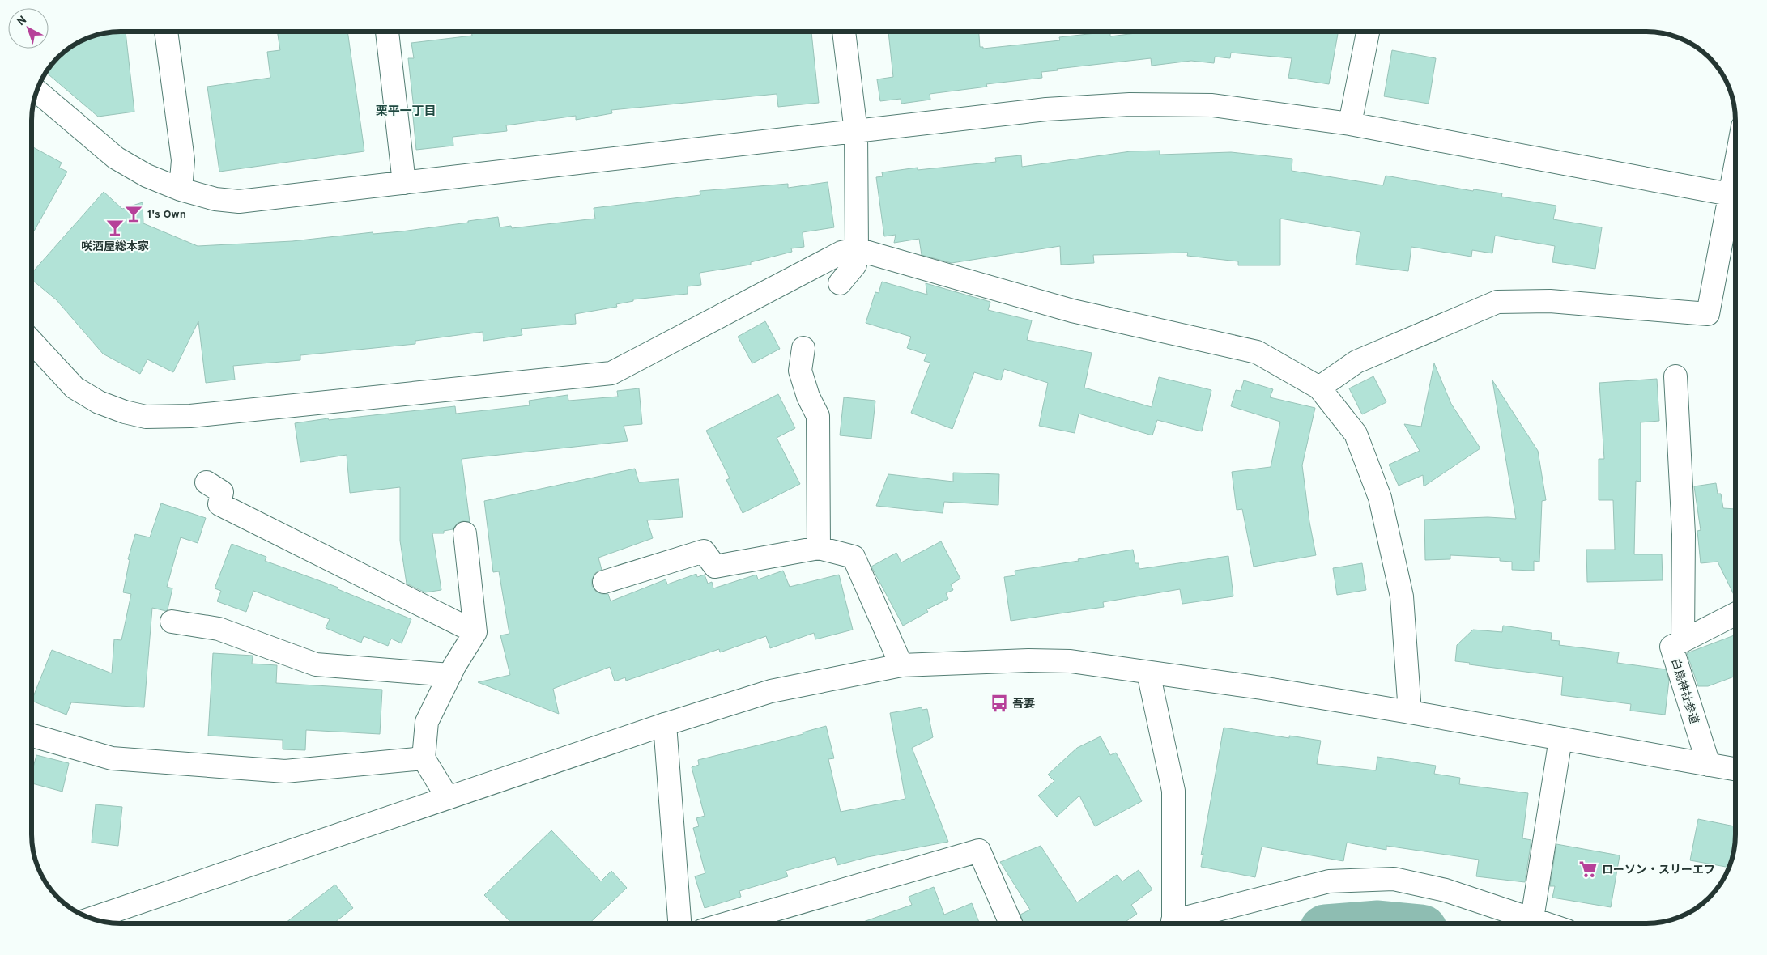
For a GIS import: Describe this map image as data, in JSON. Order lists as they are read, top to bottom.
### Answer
{
  "streets": {
    "street": ["白鳥神社参道"]
  },
  "districts": ["栗平一丁目"],
  "places": {
    "bar": ["1's Own", "咲酒屋総本家"],
    "bus stop": ["吾妻"],
    "supermarket": ["ローソン・スリーエフ"]
  },
  "north": "top left"
}
